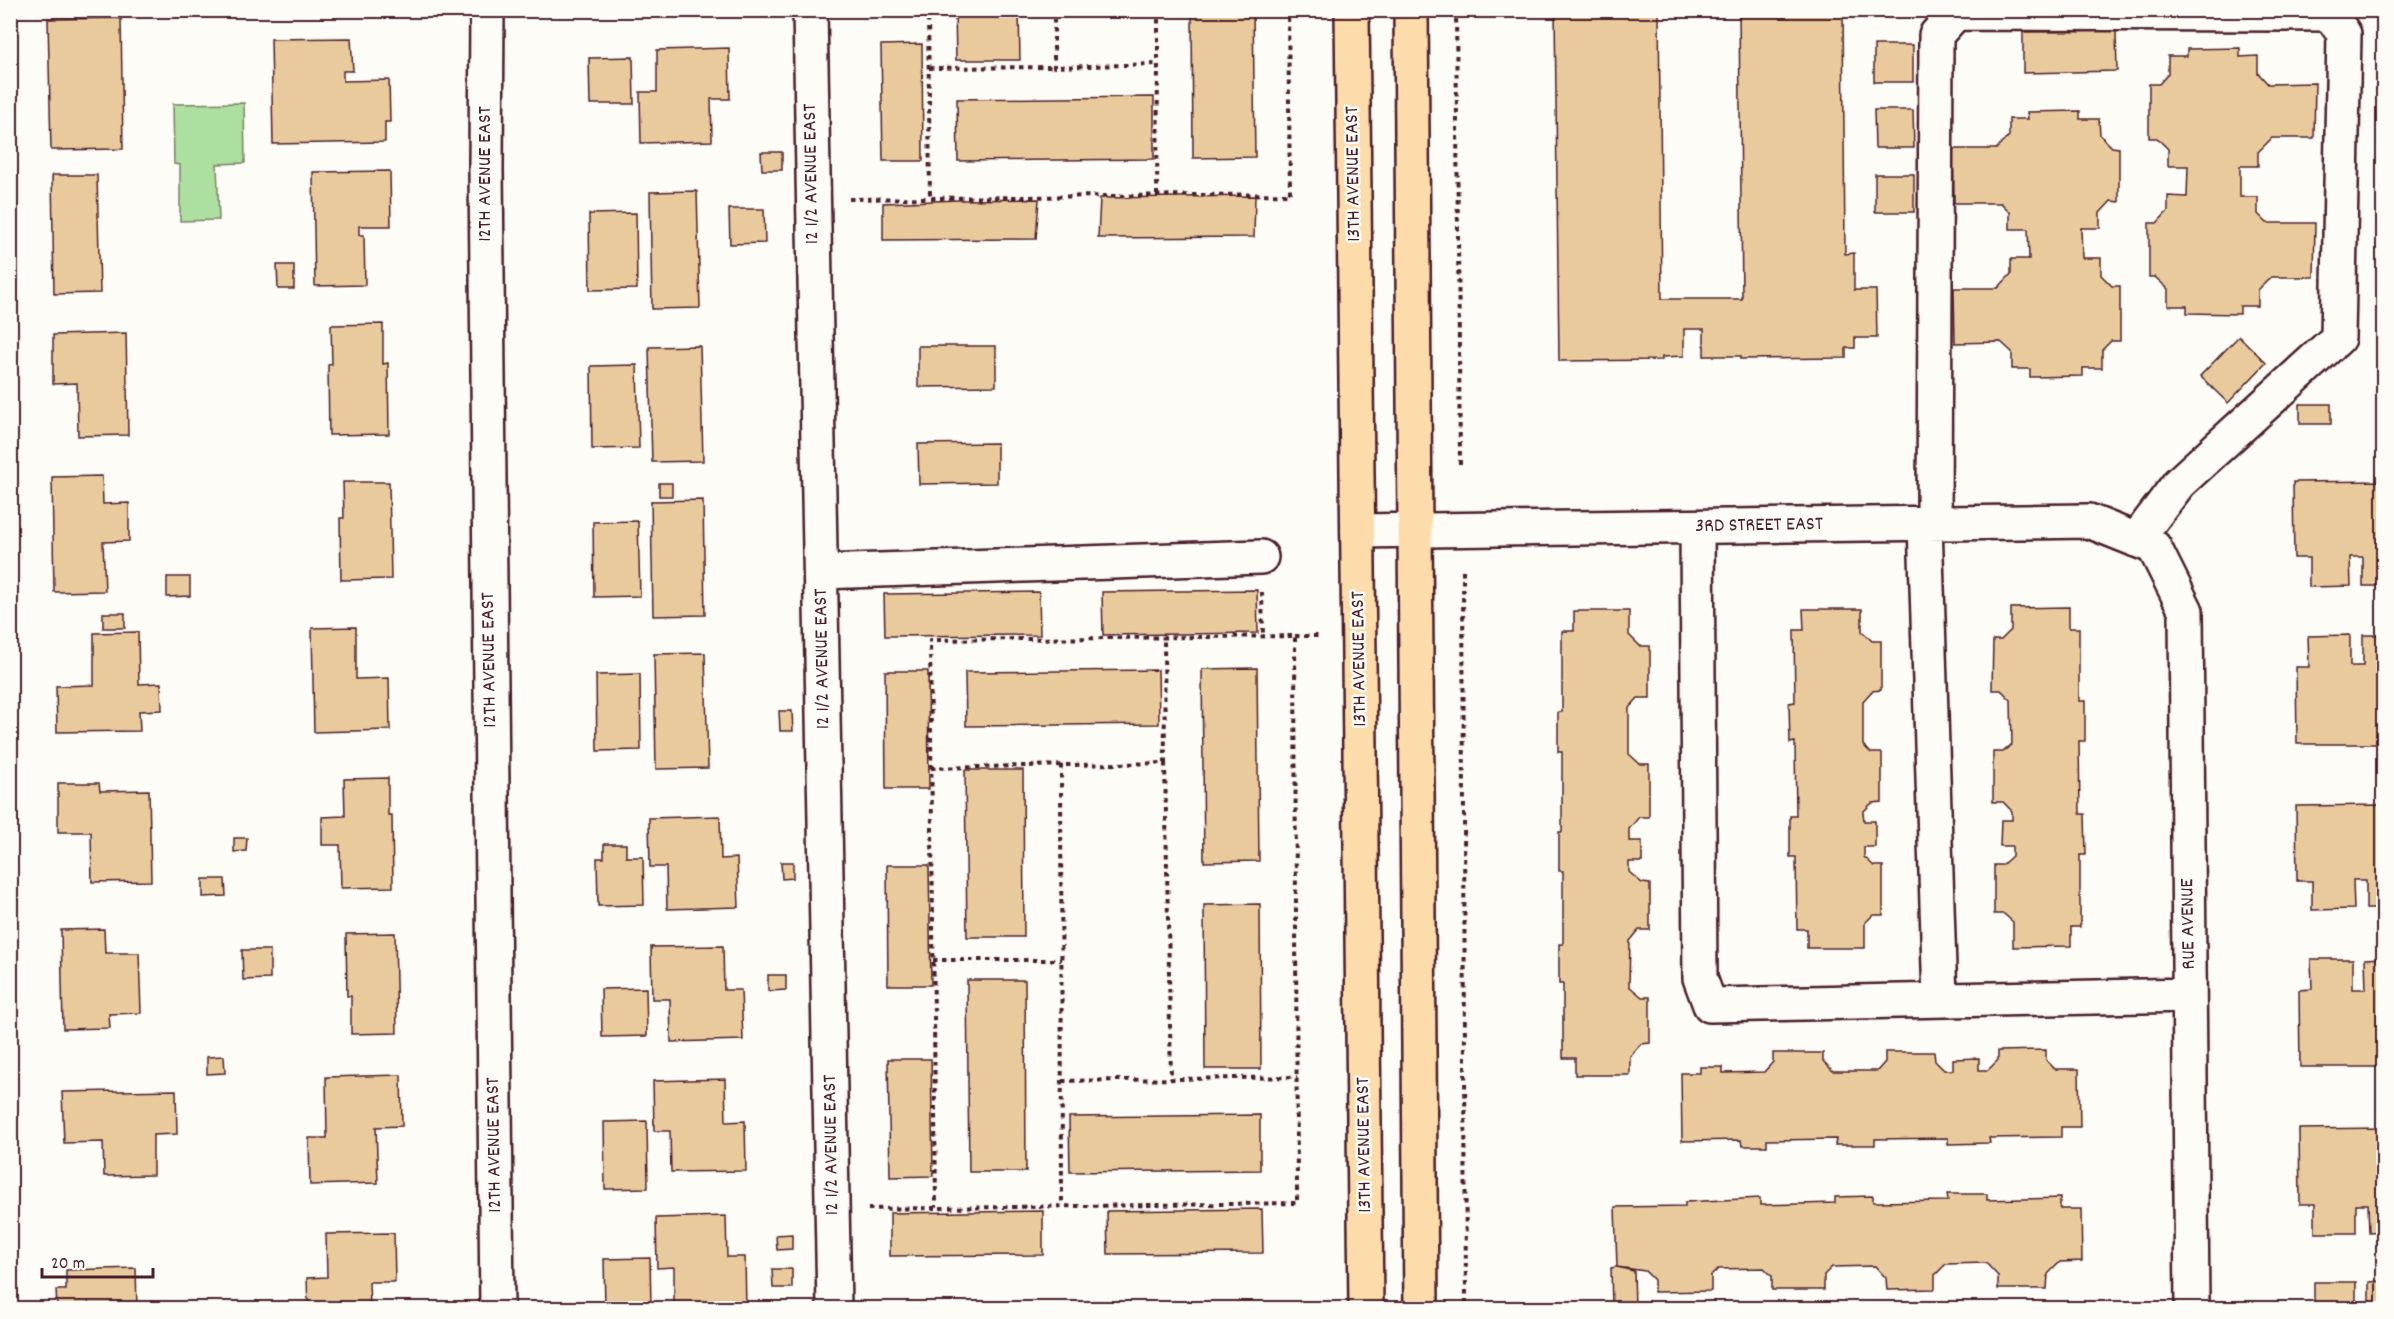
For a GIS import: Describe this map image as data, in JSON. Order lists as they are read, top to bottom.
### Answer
{
  "streets": {
    "main road": ["13TH AVENUE EAST"],
    "street": [
      "12TH AVENUE EAST",
      "12 1/2 AVENUE EAST",
      "3RD STREET EAST",
      "RUE AVENUE"
    ]
  },
  "crossings": [
    ["13TH AVENUE EAST", "3RD STREET EAST"],
    ["3RD STREET EAST", "RUE AVENUE"]
  ],
  "scale_bar": "20 m"
}
